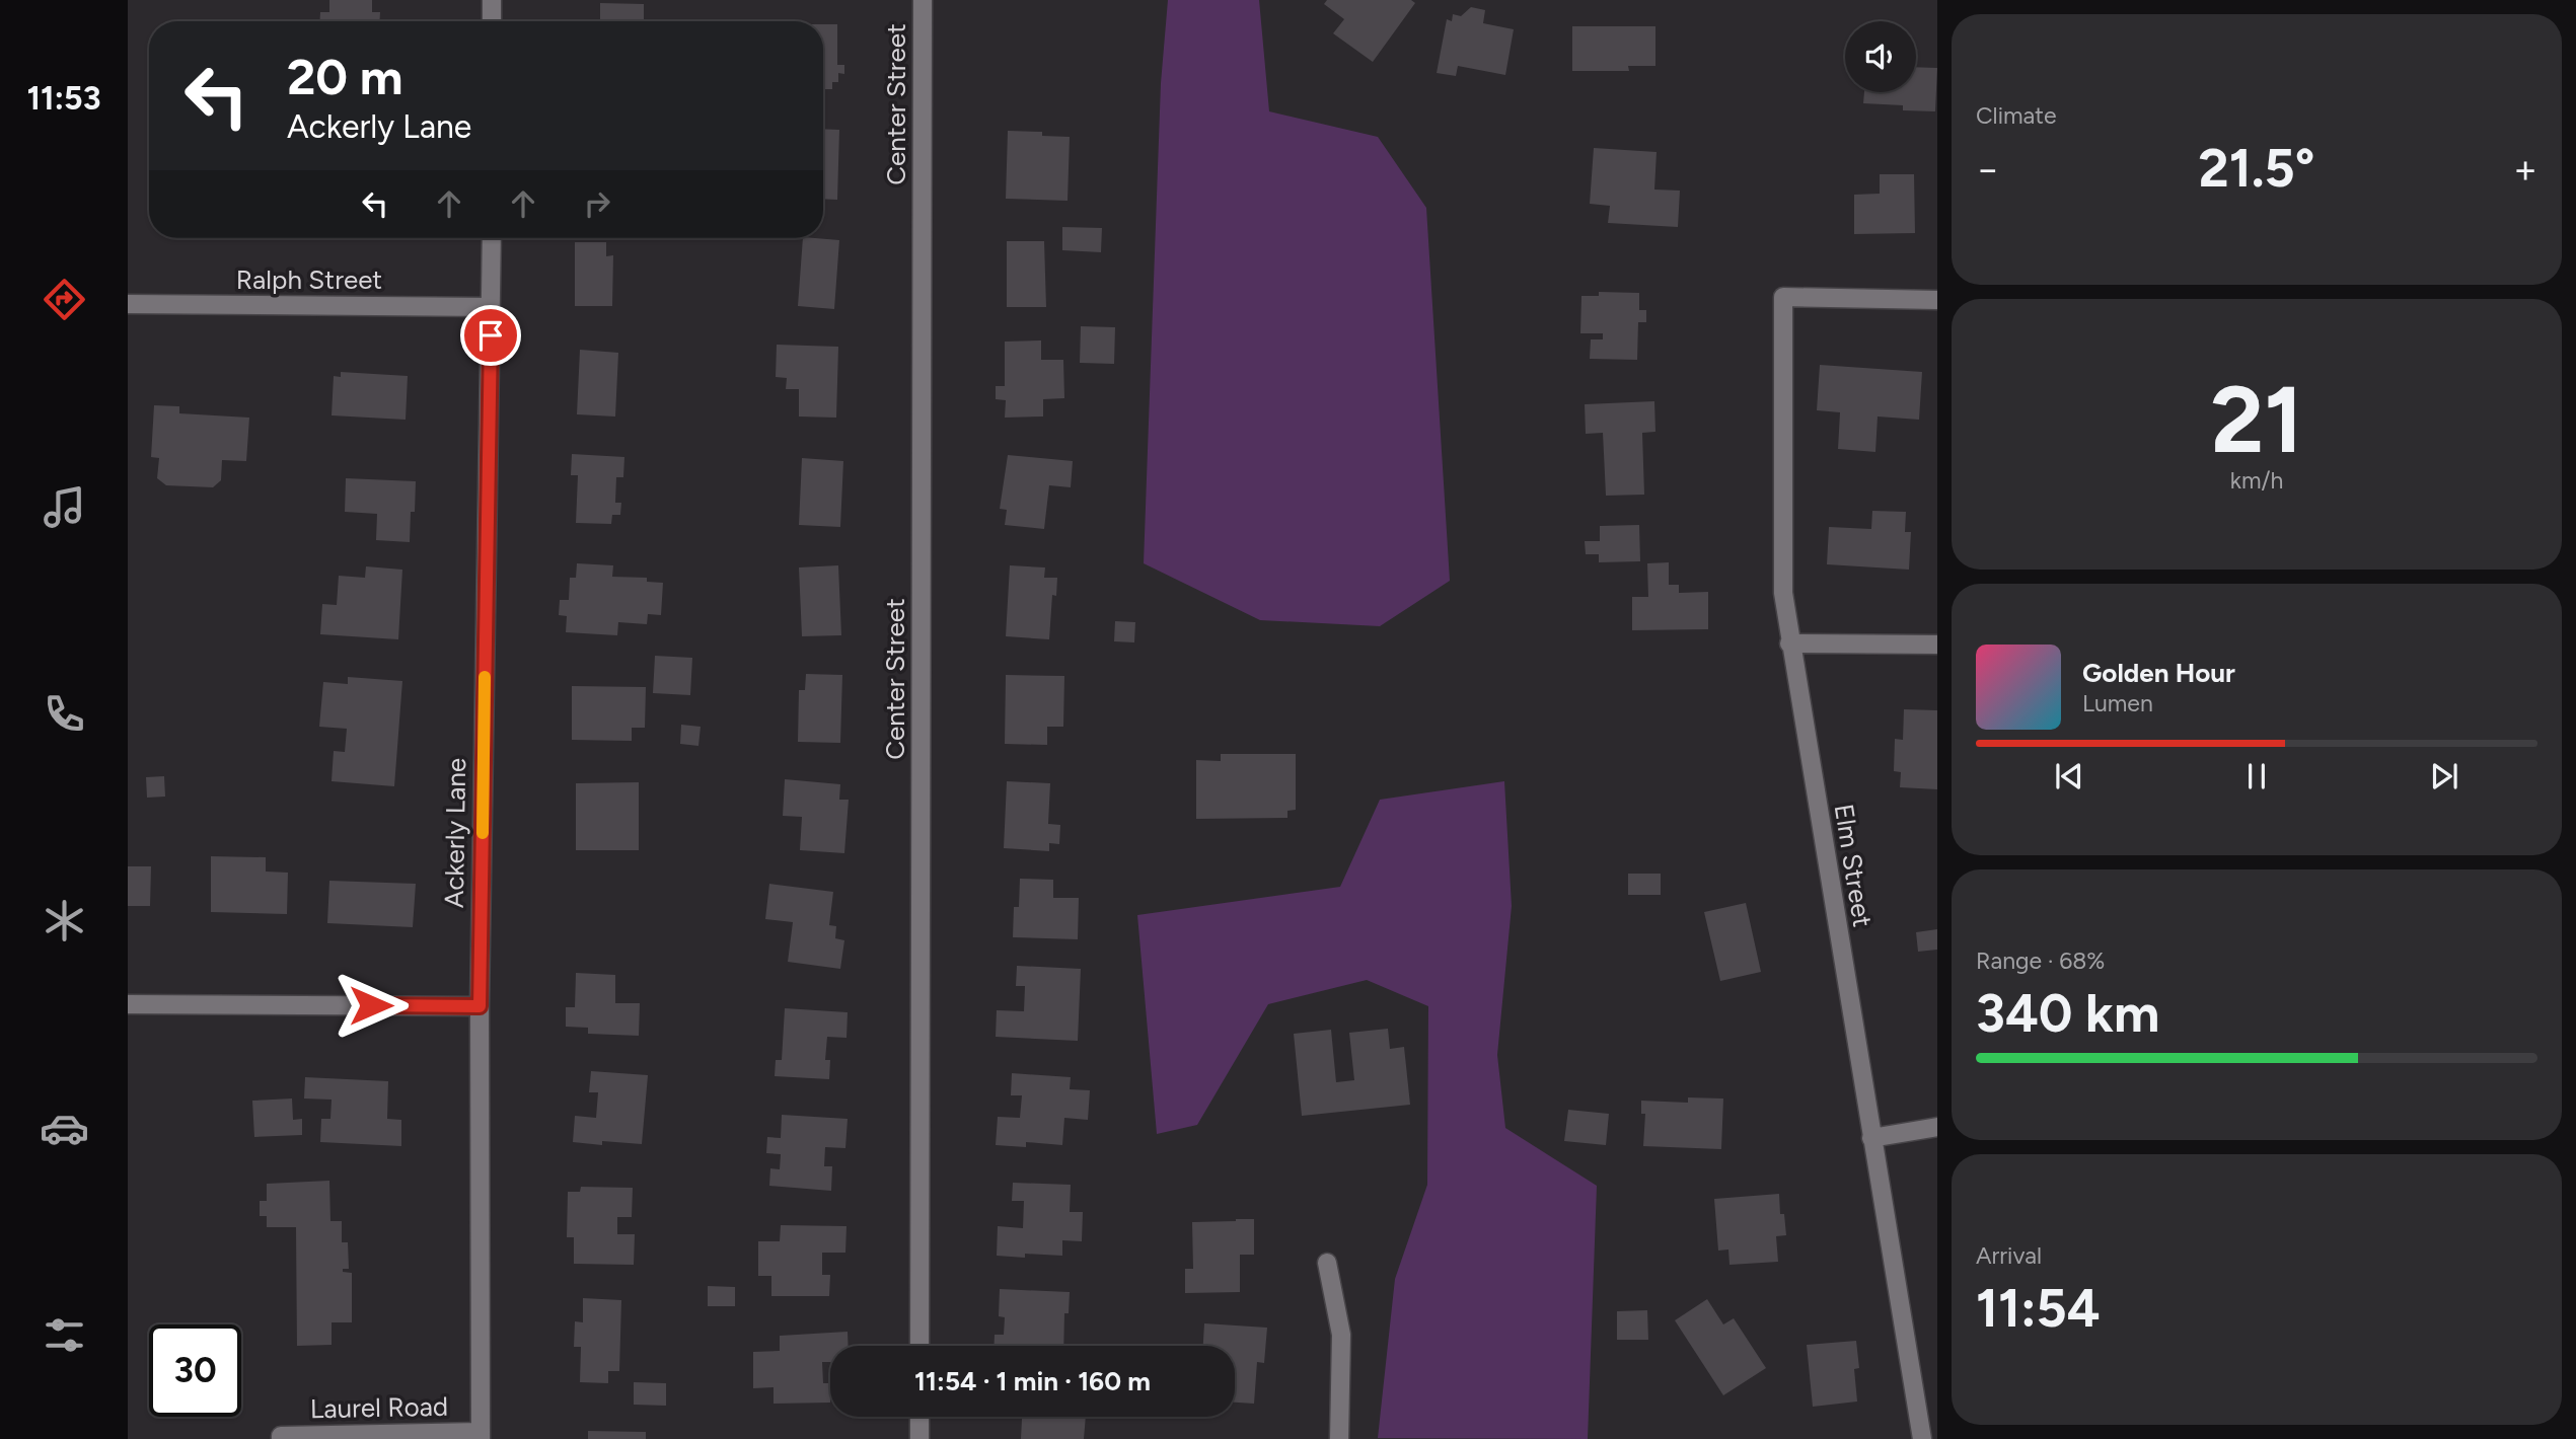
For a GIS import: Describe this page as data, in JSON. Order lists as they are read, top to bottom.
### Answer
{
  "streets": {
    "street": [
      "Center Street",
      "Ralph Street",
      "Ackerly Lane",
      "Elm Street",
      "Laurel Road"
    ]
  },
  "crossings": [
    ["Ralph Street", "Ackerly Lane"],
    ["Ackerly Lane", "Laurel Road"]
  ],
  "page": {
    "tabs": "11:53",
    "tile": [
      "Climate",
      ["21", "km/h"],
      ["Range · 68%", "340 km"],
      ["Arrival", "11:54"]
    ],
    "turn": ["20 m", "Ackerly Lane"],
    "heat": ["−", "21.5°", "+"],
    "song": ["Golden Hour", "Lumen"],
    "limit": "30",
    "trip": "11:54 · 1 min · 160 m"
  }
}
